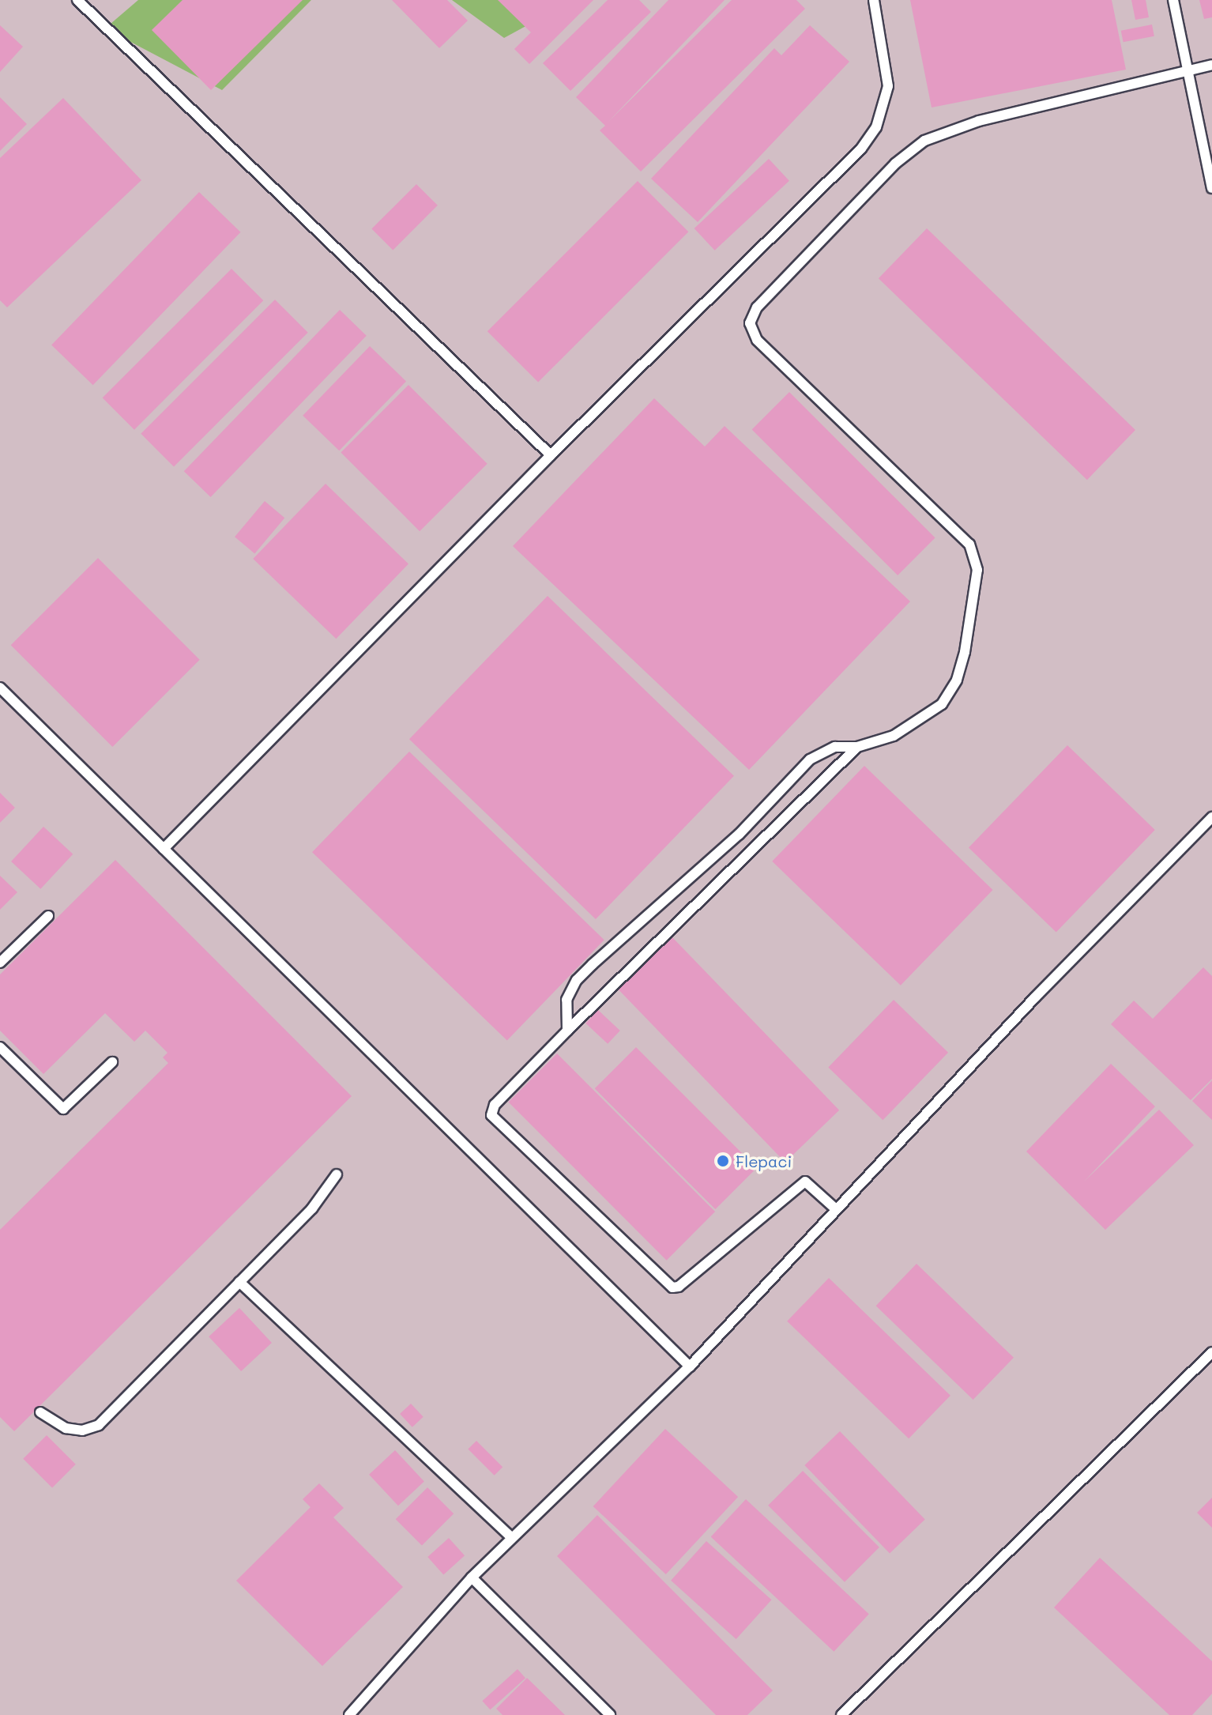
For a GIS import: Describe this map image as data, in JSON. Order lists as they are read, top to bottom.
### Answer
{
  "places": ["Flepaci"]
}
